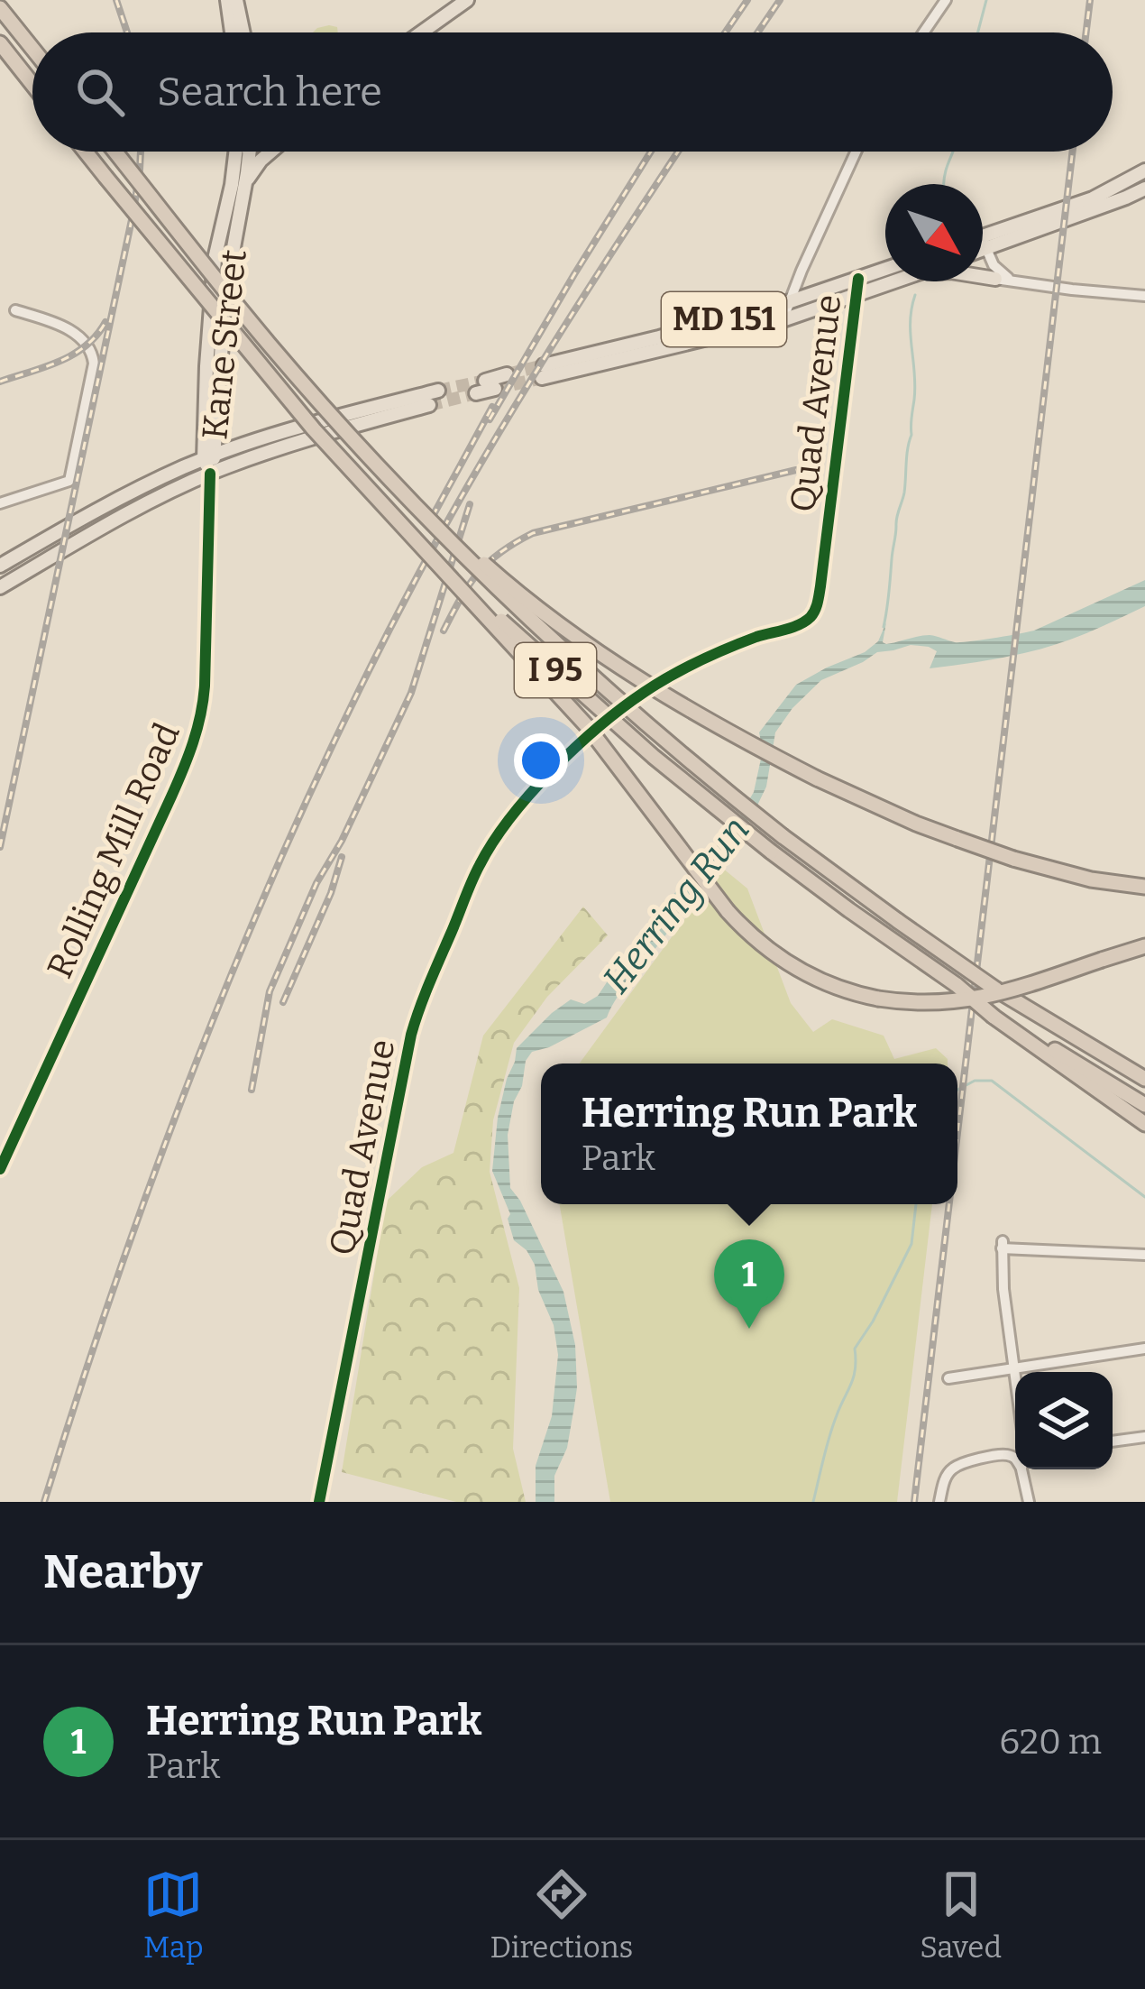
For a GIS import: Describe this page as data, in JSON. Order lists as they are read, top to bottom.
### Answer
{
  "streets": {
    "highway": ["I 95"],
    "main road": ["MD 151", "Kane Street"],
    "street": ["Quad Avenue", "Rolling Mill Road"]
  },
  "crossings": [
    ["MD 151", "Quad Avenue"],
    ["Kane Street", "Rolling Mill Road"]
  ],
  "water": ["Herring Run"],
  "north": "bottom right",
  "page": {
    "search": "Search here",
    "popup": ["Herring Run Park", "Park"],
    "pins": "1",
    "heading": "Nearby",
    "list": [
      {
        "mark": "1",
        "name": "Herring Run Park",
        "note": "Park",
        "value": "620 m"
      }
    ],
    "nav": ["Map", "Directions", "Saved"]
  }
}
